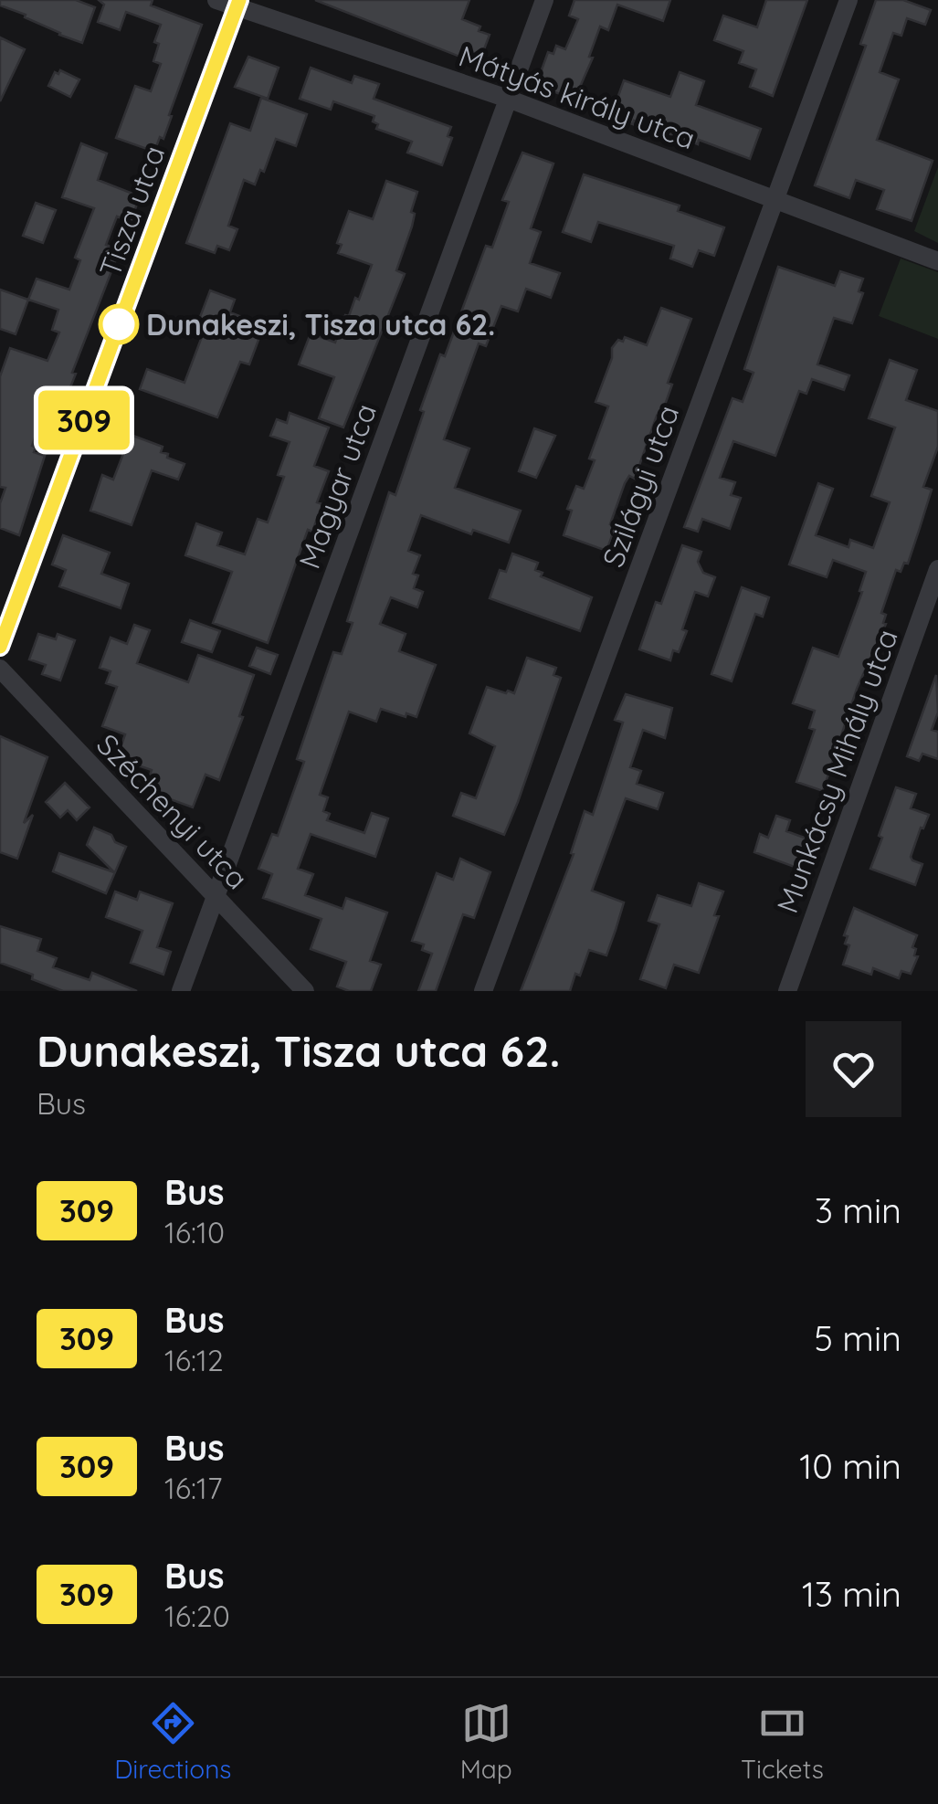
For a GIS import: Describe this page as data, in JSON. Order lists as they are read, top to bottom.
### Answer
{
  "streets": {
    "street": [
      "Mátyás király utca",
      "Tisza utca",
      "Magyar utca",
      "Szilágyi utca",
      "Munkácsy Mihály utca",
      "Széchenyi utca"
    ]
  },
  "crossings": [
    ["Mátyás király utca", "Tisza utca"],
    ["Mátyás király utca", "Magyar utca"],
    ["Mátyás király utca", "Szilágyi utca"],
    ["Magyar utca", "Széchenyi utca"]
  ],
  "places": ["Dunakeszi, Tisza utca 62."],
  "lines": ["bus line 309"],
  "page": {
    "on_map": "309",
    "heading": ["Dunakeszi, Tisza utca 62.", "Bus"],
    "list": [
      {
        "mark": "309",
        "name": "Bus",
        "note": "16:10",
        "value": "3 min"
      },
      {
        "mark": "309",
        "name": "Bus",
        "note": "16:12",
        "value": "5 min"
      },
      {
        "mark": "309",
        "name": "Bus",
        "note": "16:17",
        "value": "10 min"
      },
      {
        "mark": "309",
        "name": "Bus",
        "note": "16:20",
        "value": "13 min"
      }
    ],
    "tabs": ["Directions", "Map", "Tickets"]
  }
}
